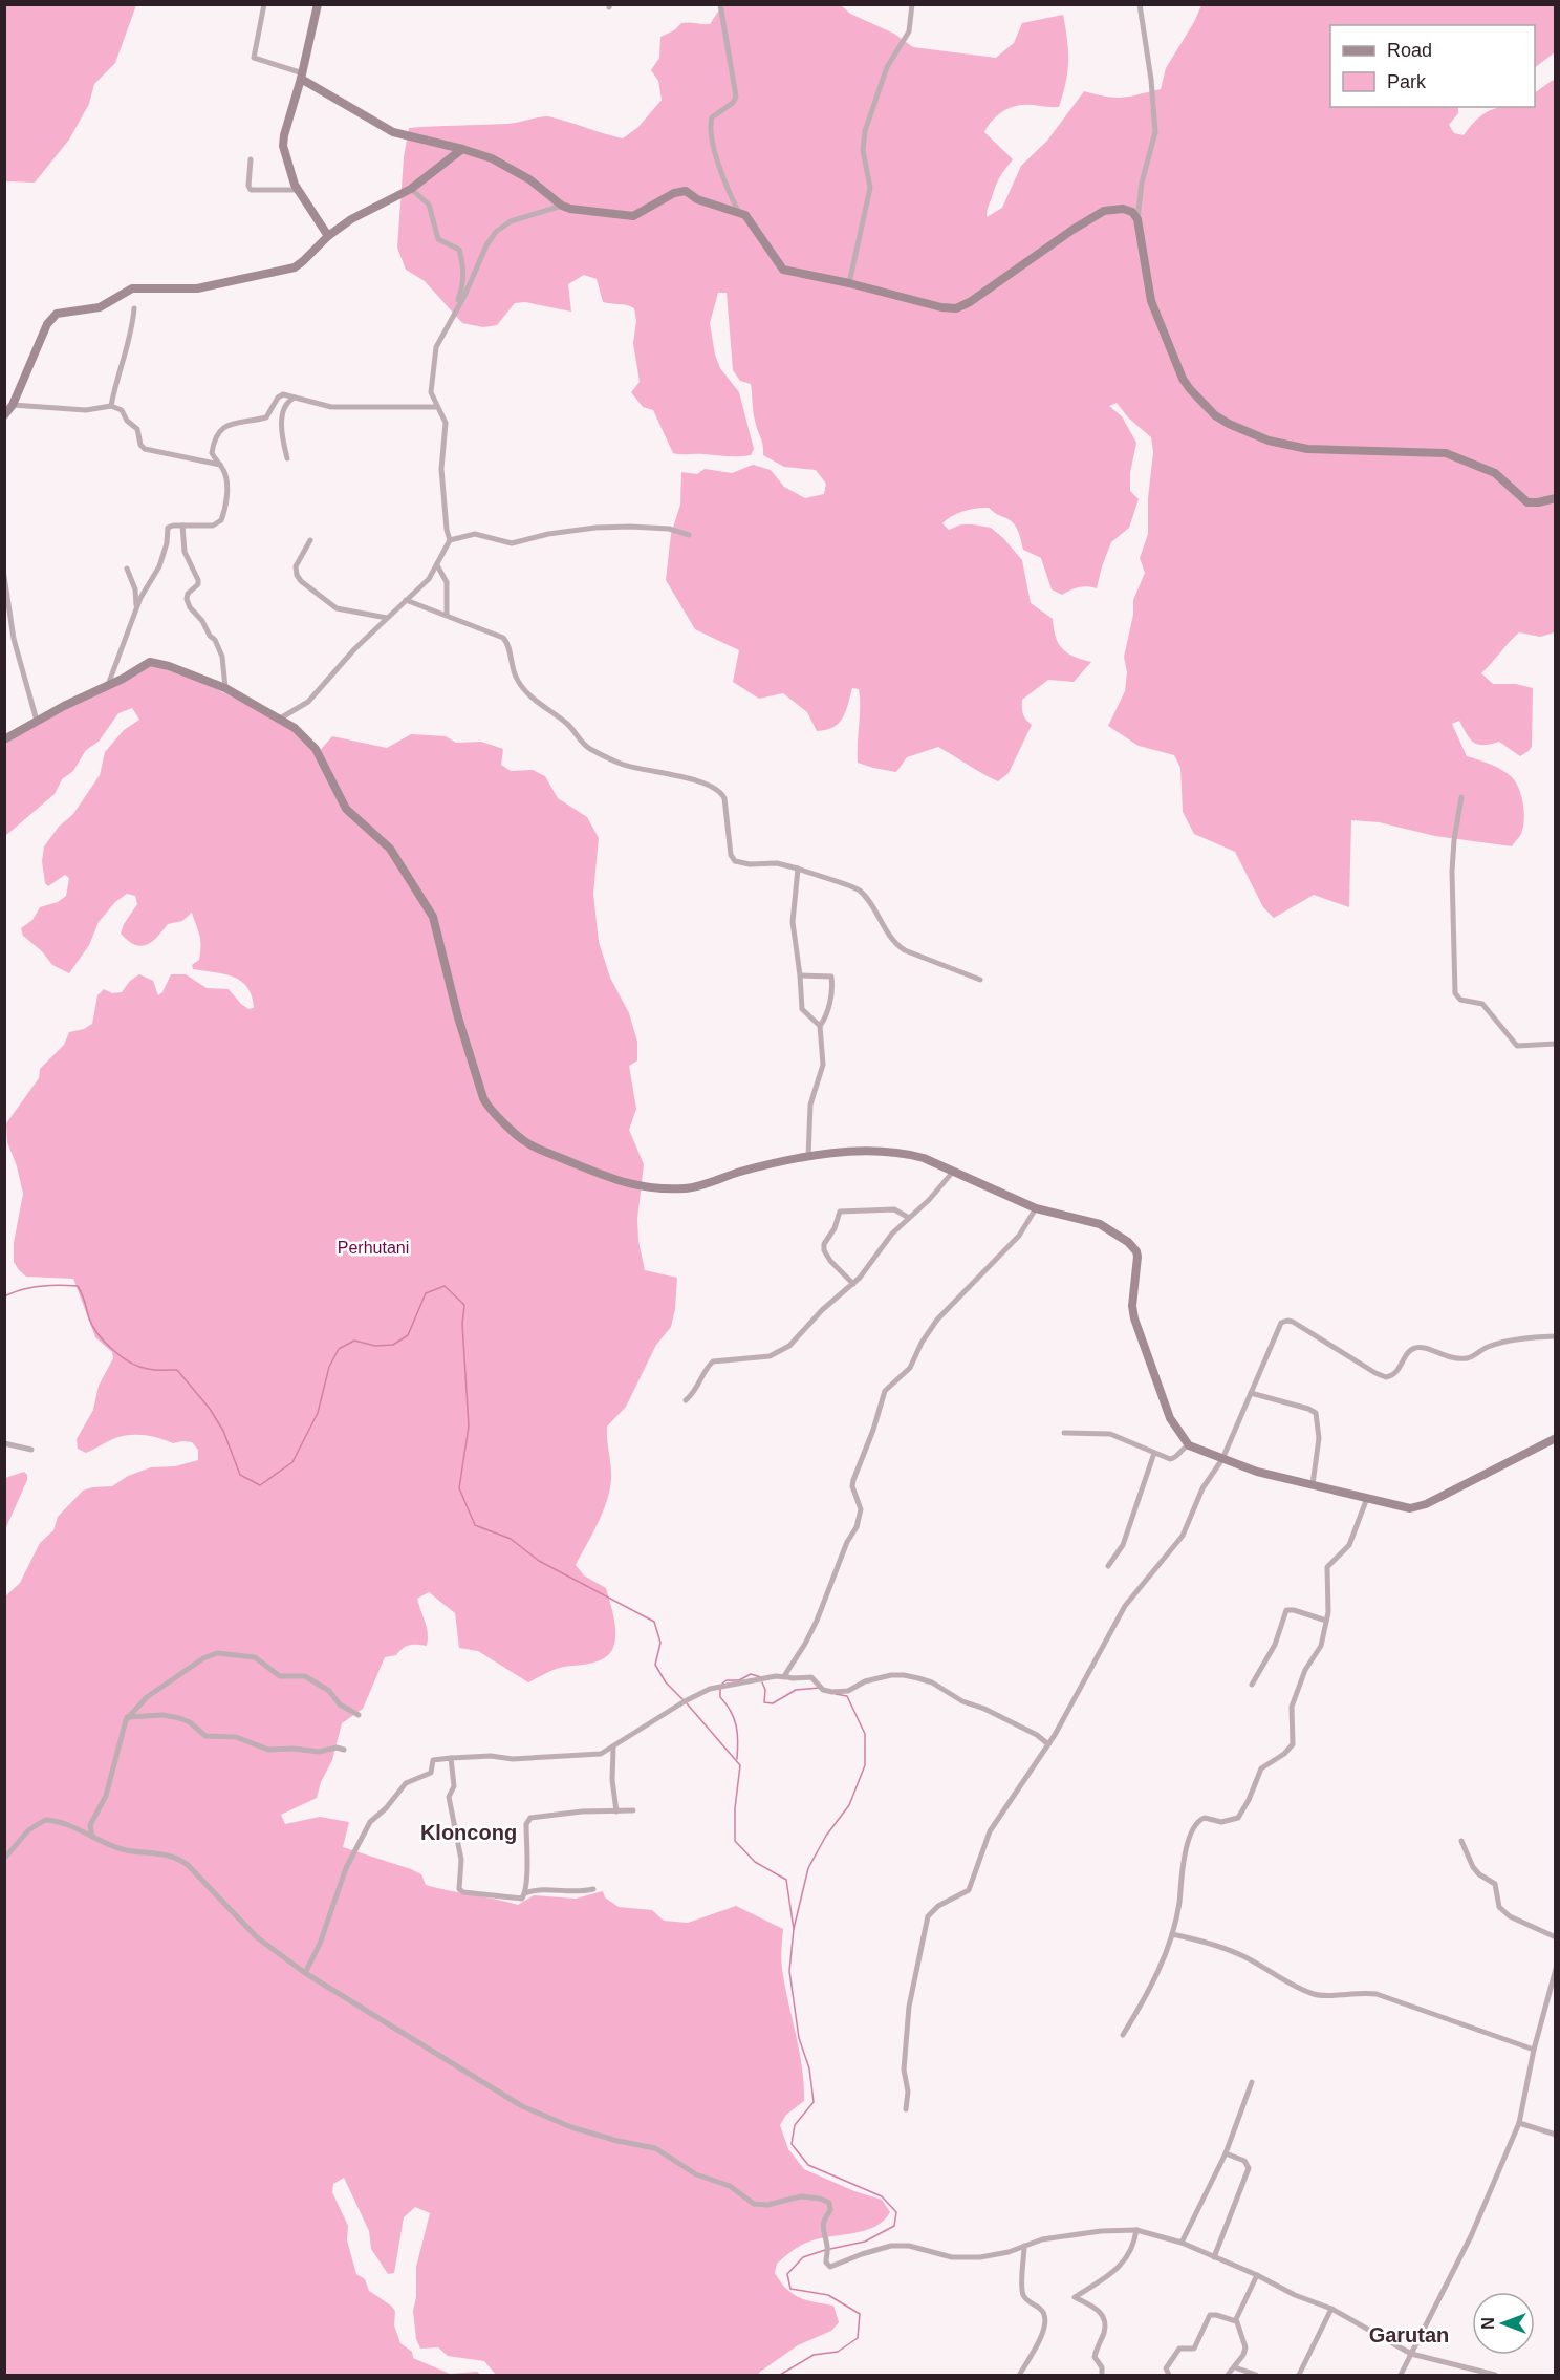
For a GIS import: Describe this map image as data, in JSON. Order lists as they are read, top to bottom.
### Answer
{
  "districts": ["Kloncong", "Garutan"],
  "parks": ["Perhutani"],
  "legend": ["Road", "Park"],
  "north": "left"
}
